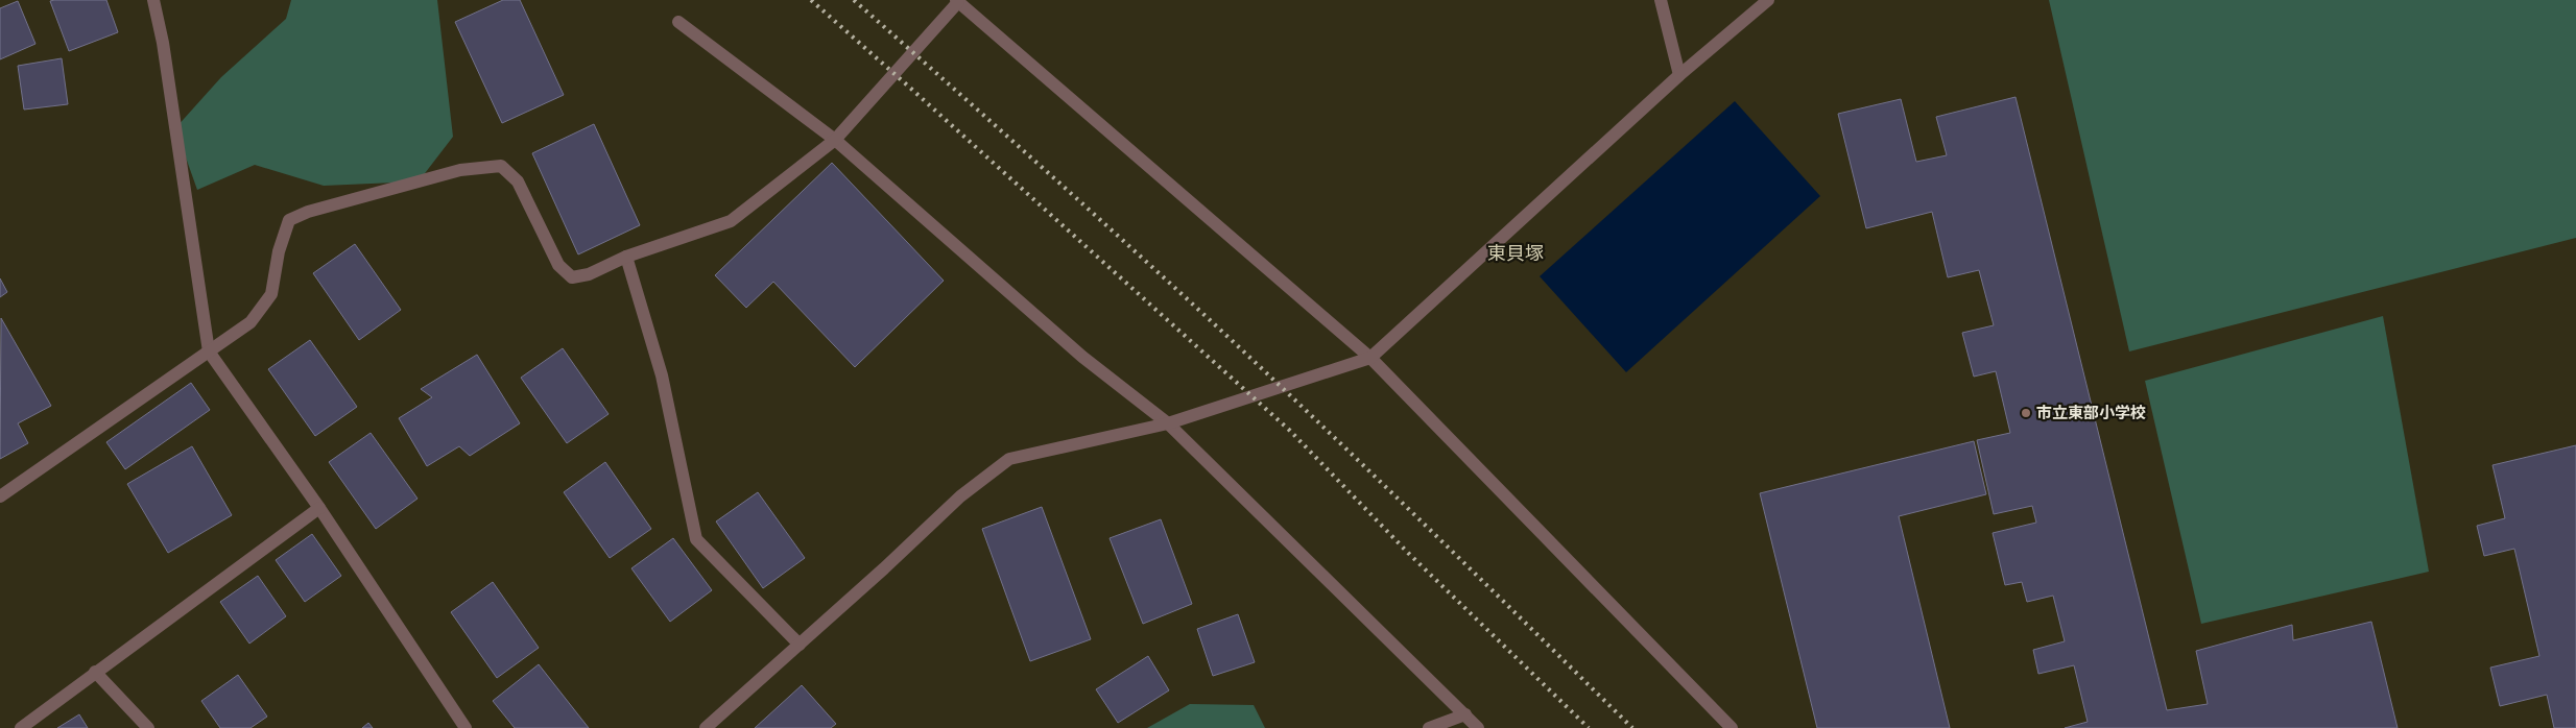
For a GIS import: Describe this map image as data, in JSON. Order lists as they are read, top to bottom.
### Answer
{
  "districts": ["東貝塚"],
  "places": ["市立東部小学校"]
}
